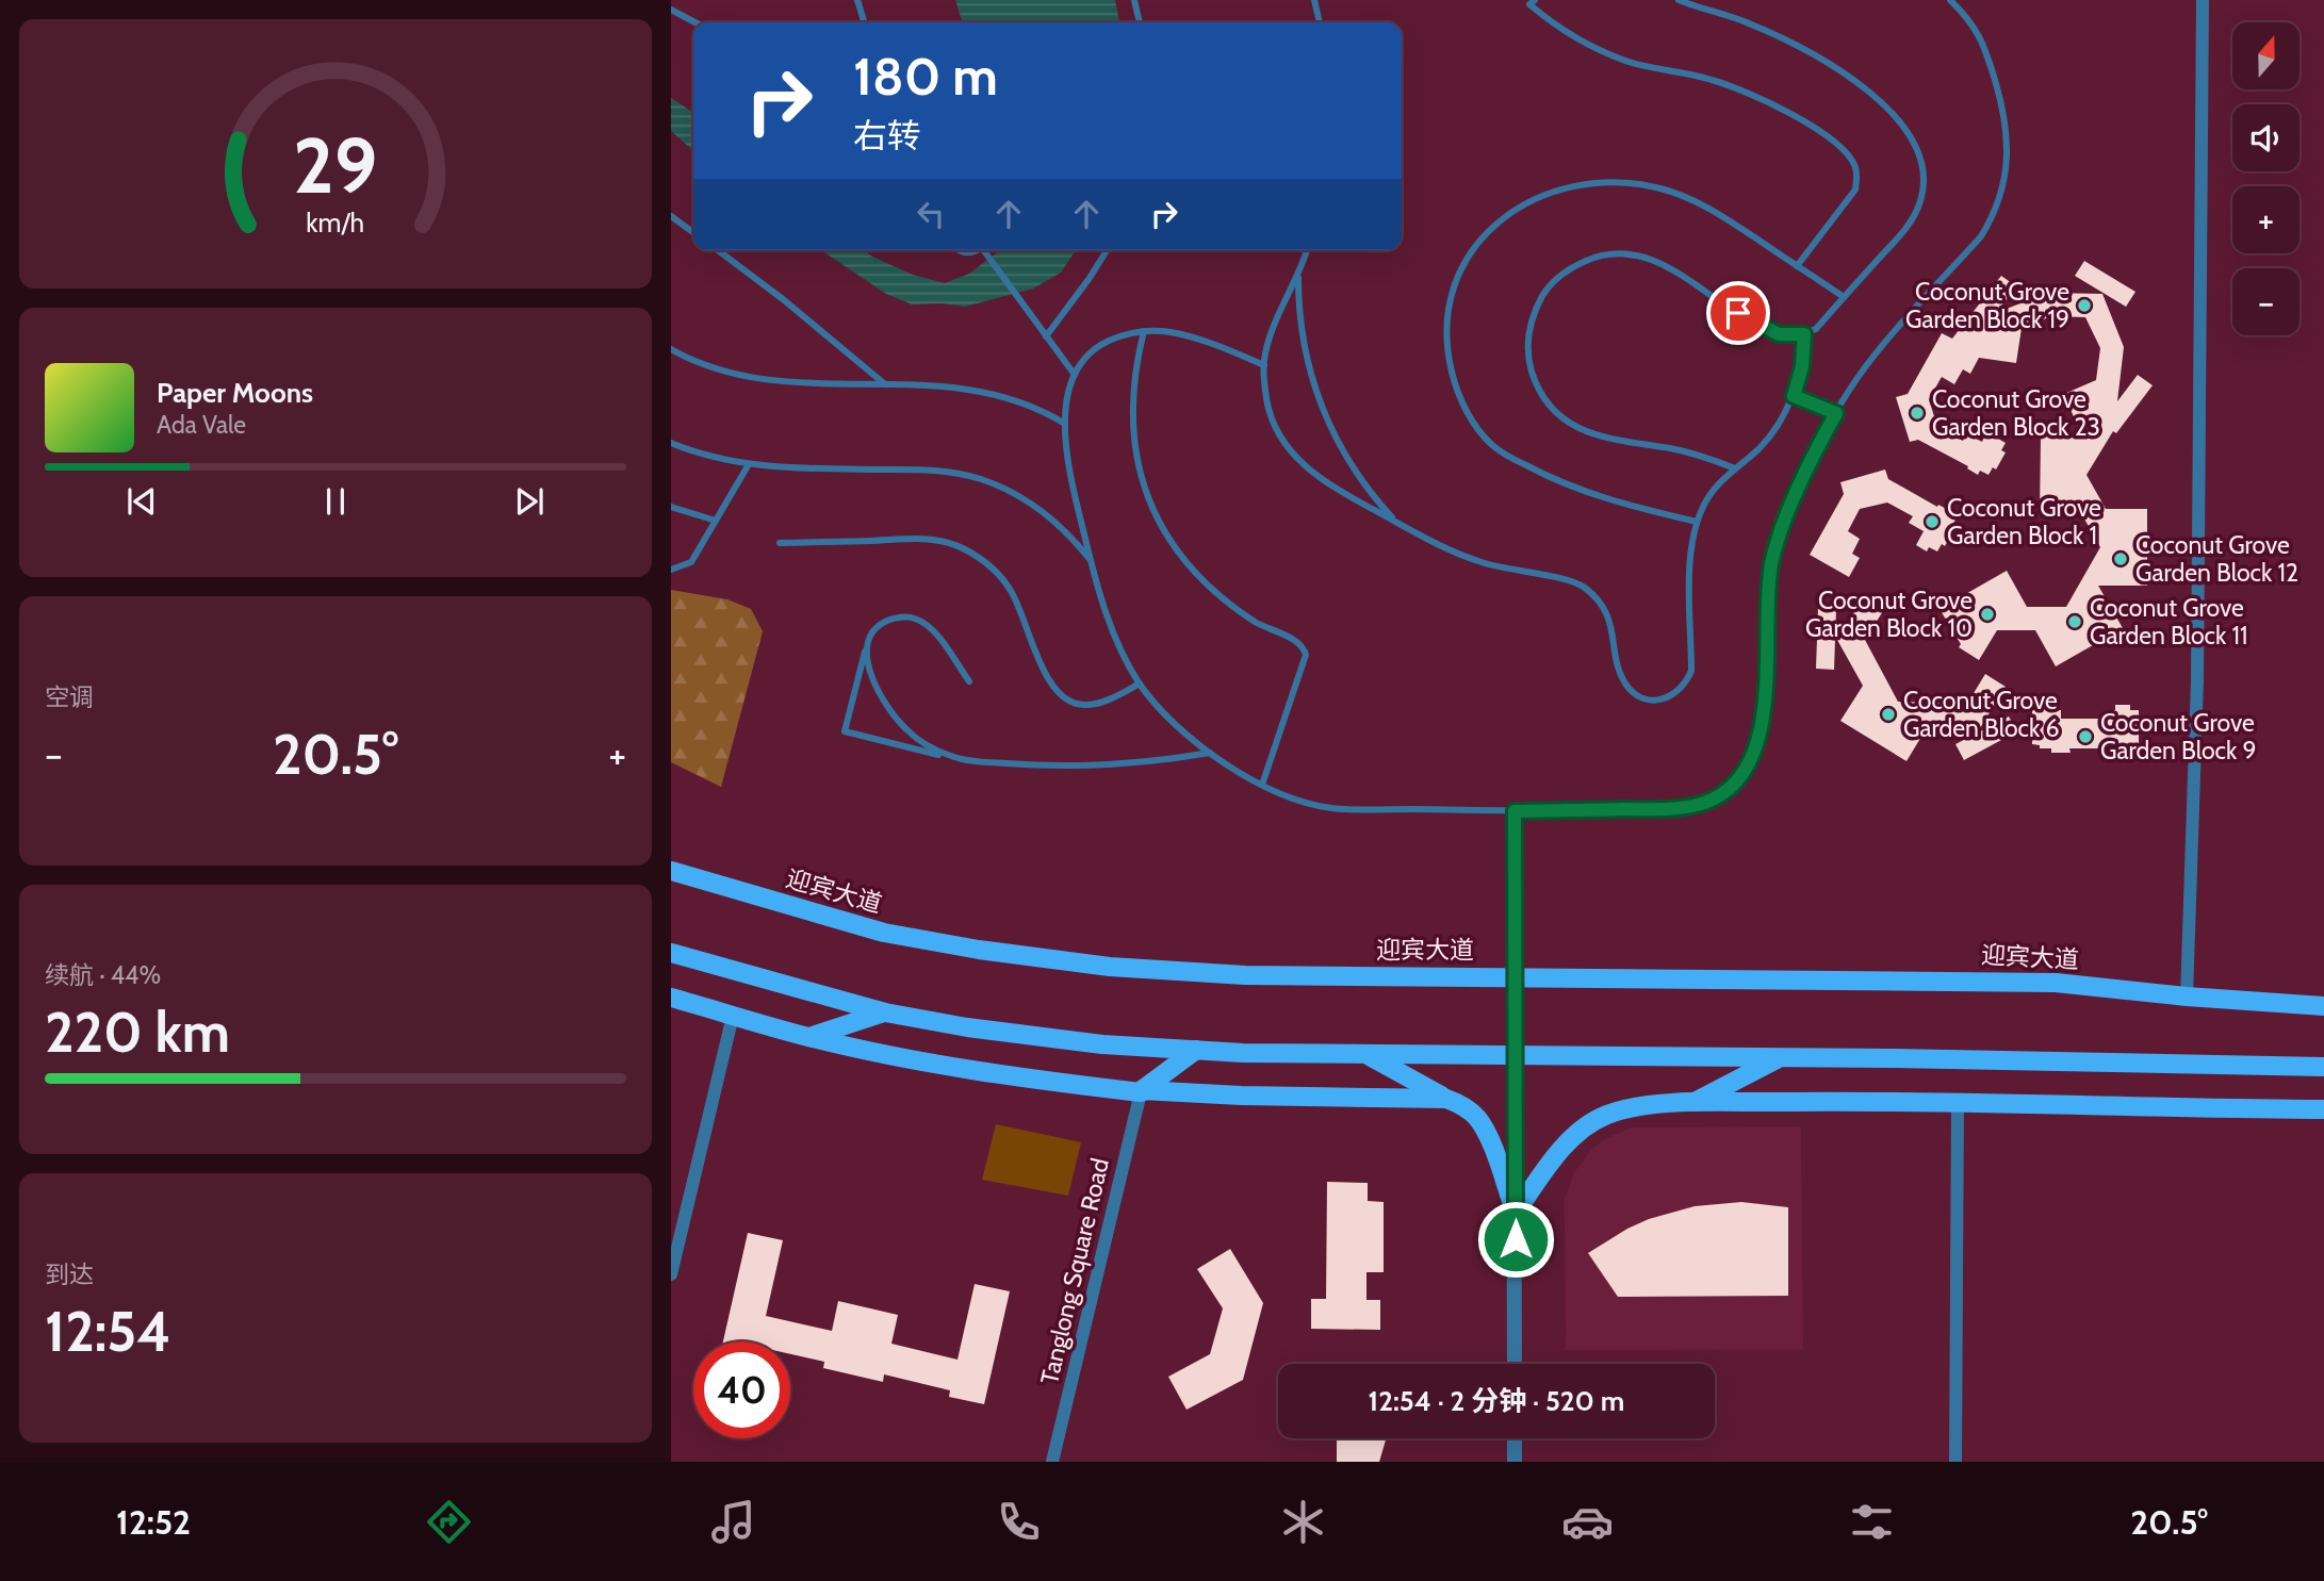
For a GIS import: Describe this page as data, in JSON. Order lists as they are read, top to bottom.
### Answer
{
  "streets": {
    "main road": ["迎宾大道"],
    "street": ["Tanglong Square Road"]
  },
  "places": [
    "Coconut Grove Garden Block 19",
    "Coconut Grove Garden Block 23",
    "Coconut Grove Garden Block 1",
    "Coconut Grove Garden Block 12",
    "Coconut Grove Garden Block 10",
    "Coconut Grove Garden Block 11",
    "Coconut Grove Garden Block 6",
    "Coconut Grove Garden Block 9"
  ],
  "north": "top",
  "page": {
    "map_buttons": ["+", "−"],
    "turn": ["180 m", "右转"],
    "song": ["Paper Moons", "Ada Vale"],
    "tile": [
      "空调",
      ["续航 · 44%", "220 km"],
      ["到达", "12:54"]
    ],
    "heat": ["−", "20.5°", "+"],
    "limit": "40",
    "trip": "12:54 · 2 分钟 · 520 m",
    "tabs": ["12:52", "20.5°"],
    "gauge": ["29", "km/h"]
  }
}
